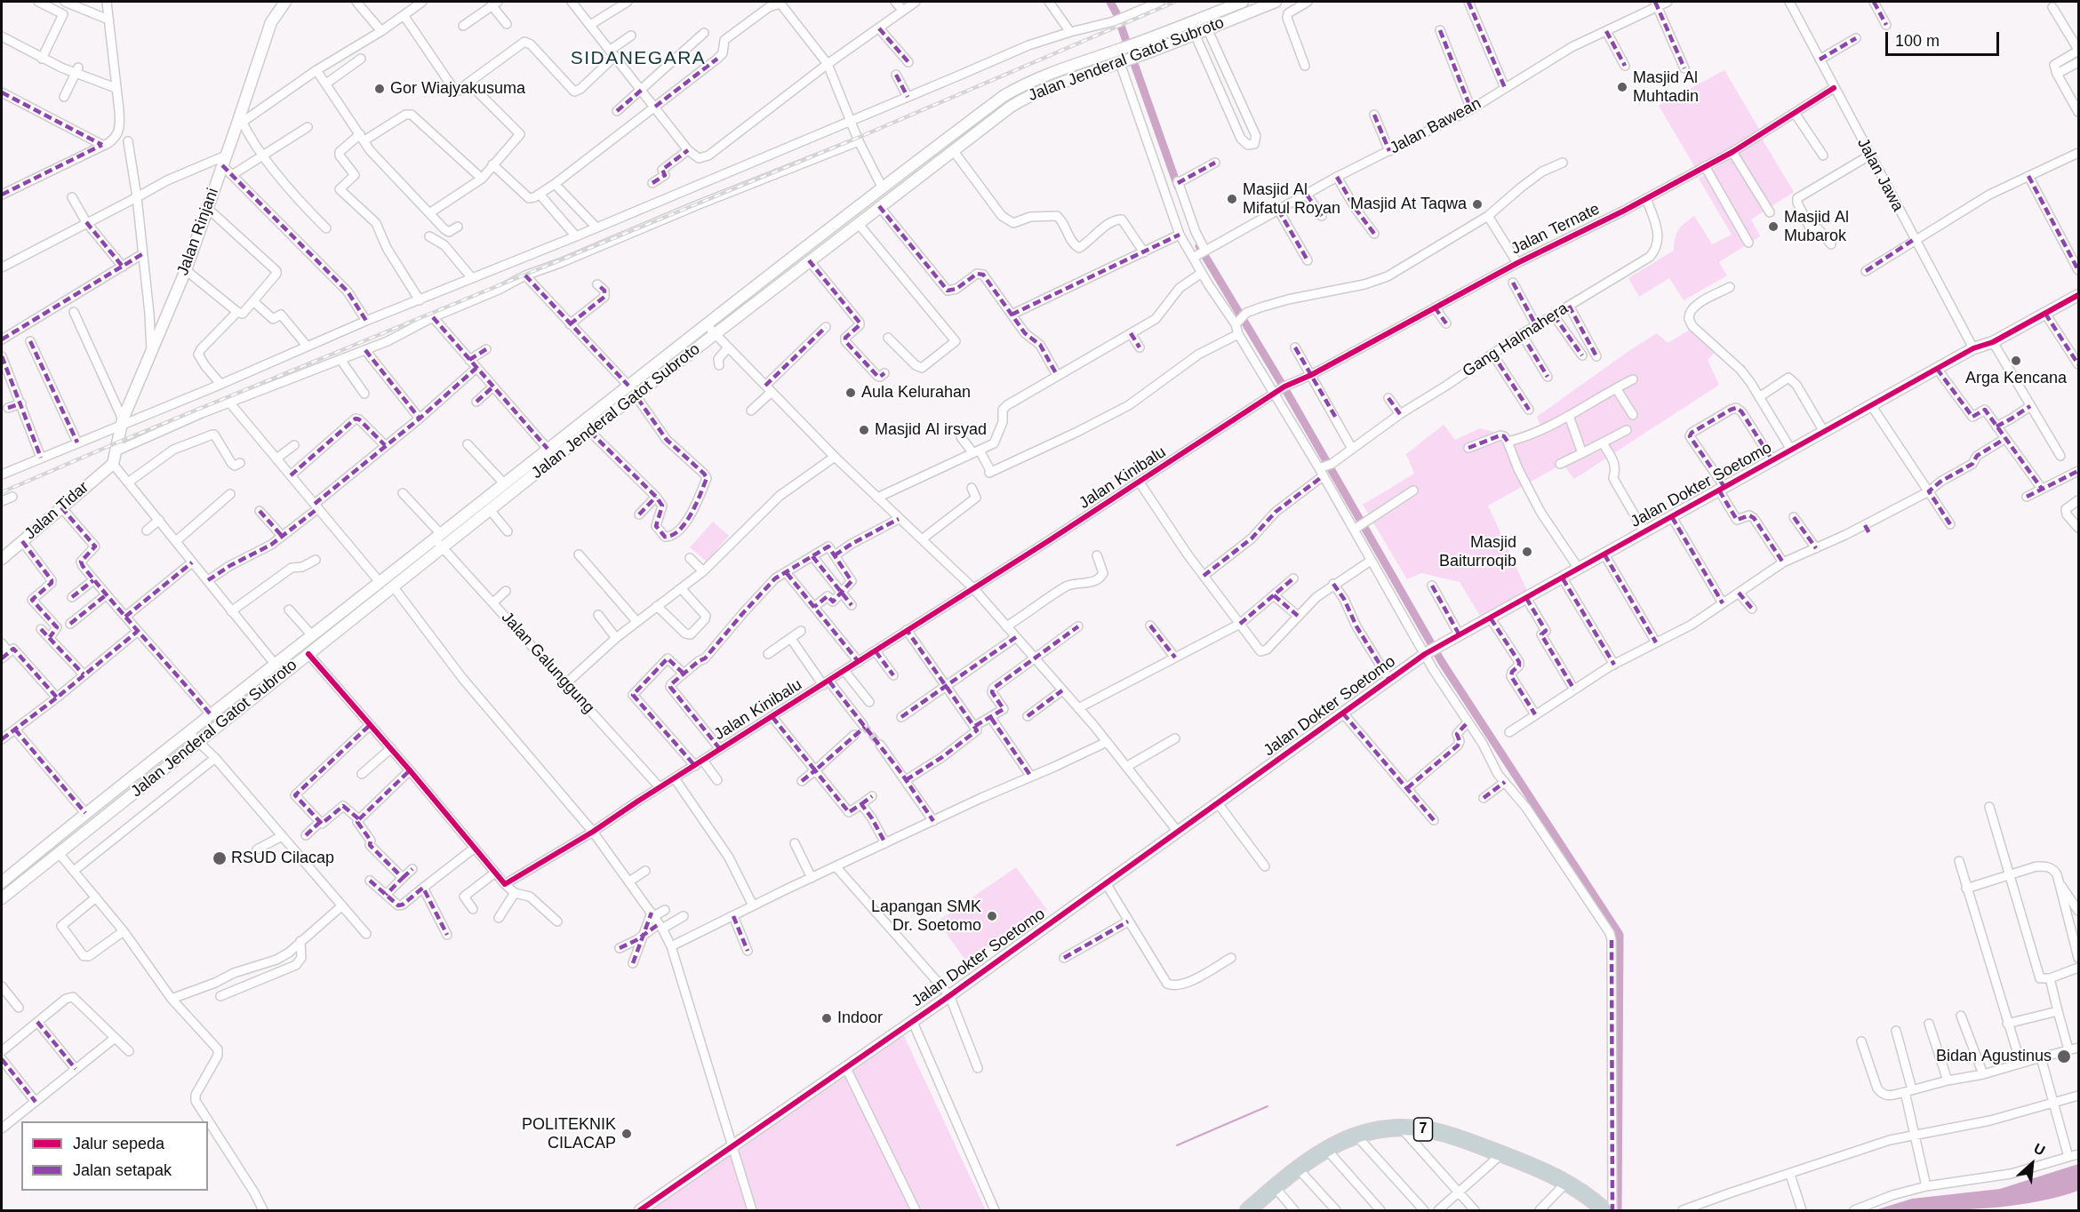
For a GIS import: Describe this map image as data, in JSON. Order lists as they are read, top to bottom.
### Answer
{
  "streets": {
    "highway": ["7"],
    "main road": [
      "Jalan Jenderal Gatot Subroto",
      "Jalan Rinjani",
      "Jalan Dokter Soetomo",
      "Jalan Tidar"
    ],
    "street": [
      "Jalan Bawean",
      "Jalan Jawa",
      "Jalan Ternate",
      "Gang Halmahera",
      "Jalan Kinibalu",
      "Jalan Galunggung"
    ]
  },
  "crossings": [
    ["Jalan Jenderal Gatot Subroto", "Jalan Galunggung"],
    ["Jalan Jawa", "Jalan Ternate"],
    ["Jalan Jawa", "Jalan Dokter Soetomo"],
    ["Jalan Ternate", "Gang Halmahera"],
    ["Jalan Ternate", "Jalan Kinibalu"],
    ["Jalan Rinjani", "Jalan Tidar"],
    ["Jalan Kinibalu", "Jalan Galunggung"]
  ],
  "districts": ["SIDANEGARA"],
  "places": [
    "Masjid Al Muhtadin",
    "Gor Wiajyakusuma",
    "Masjid Al Mifatul Royan",
    "Masjid At Taqwa",
    "Masjid Al Mubarok",
    "Arga Kencana",
    "Aula Kelurahan",
    "Masjid Al irsyad",
    "Masjid Baiturroqib",
    "RSUD Cilacap",
    "Lapangan SMK Dr. Soetomo",
    "Indoor",
    "Bidan Agustinus",
    "POLITEKNIK CILACAP"
  ],
  "legend": ["Jalur sepeda", "Jalan setapak"],
  "scale_bar": "100 m",
  "north": "top right"
}
